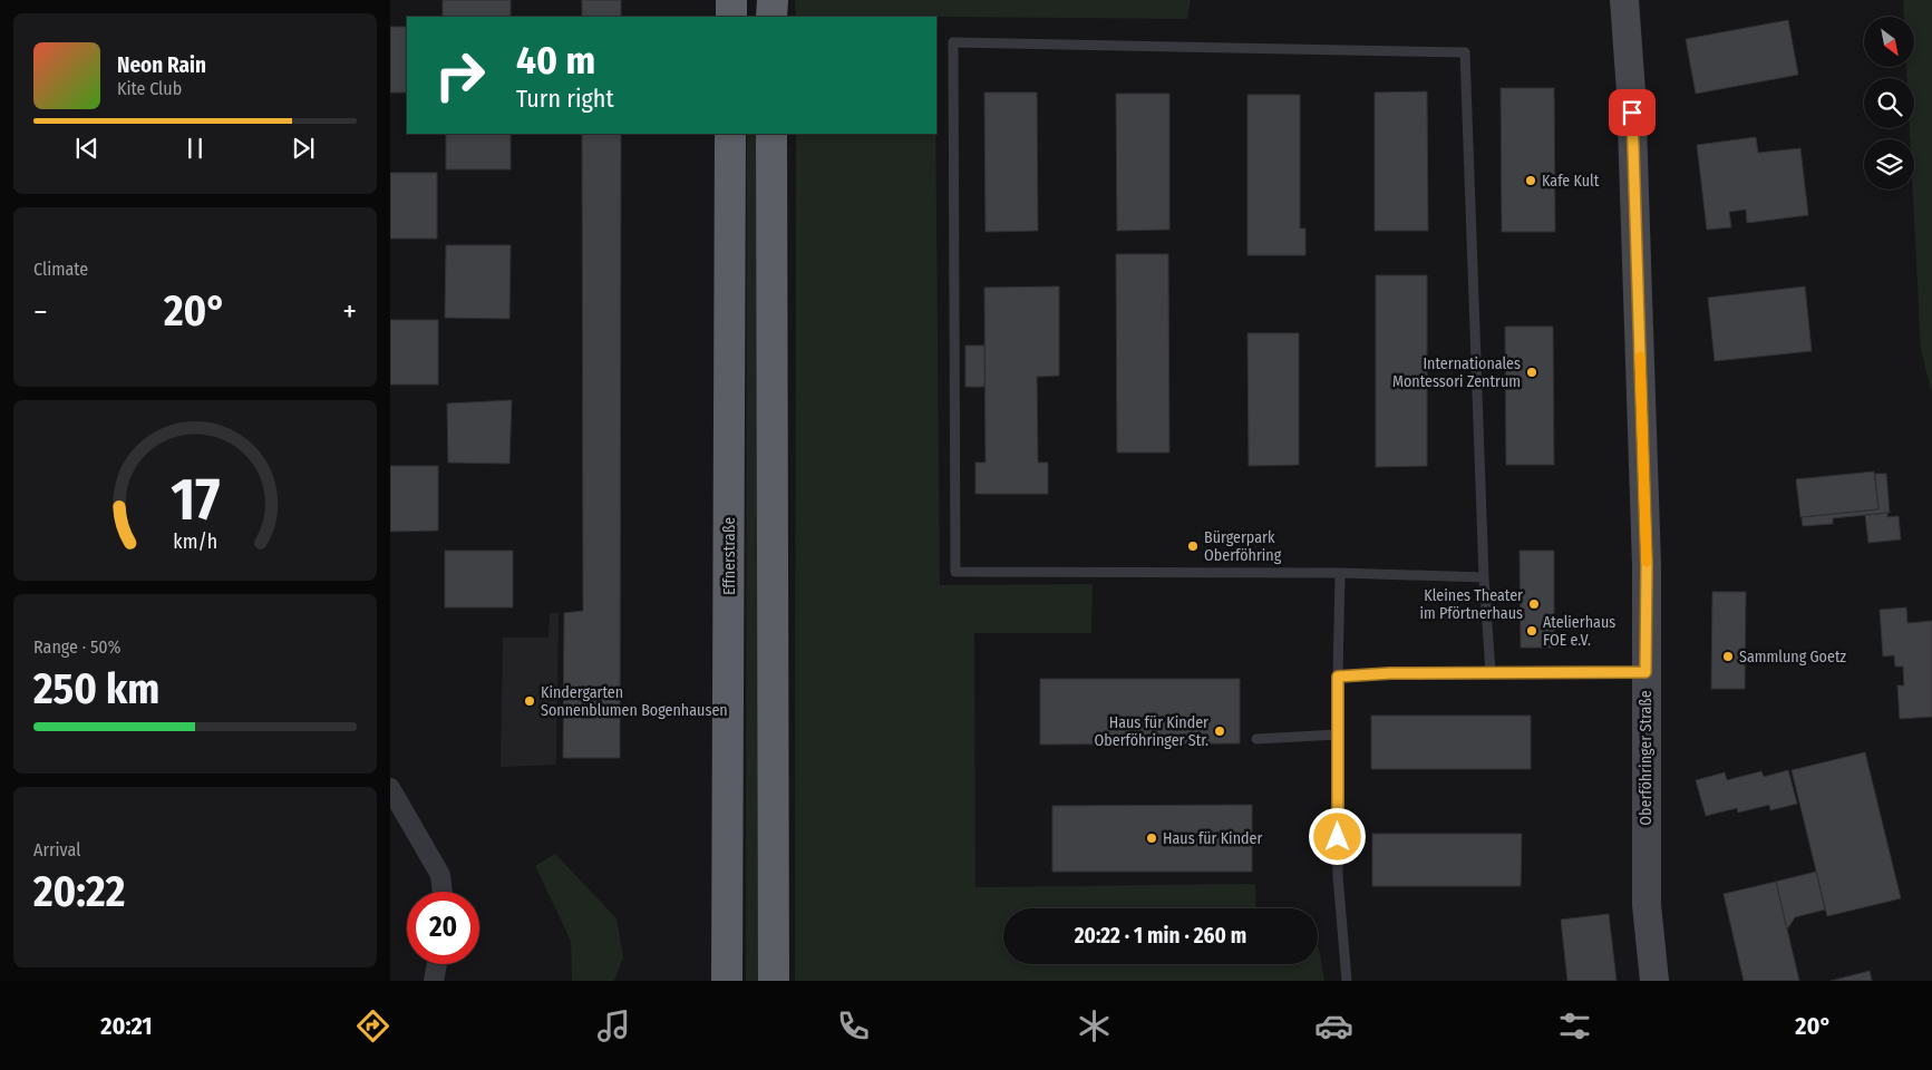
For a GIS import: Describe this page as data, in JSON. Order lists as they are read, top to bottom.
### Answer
{
  "streets": {
    "highway": ["Effnerstraße"],
    "main road": ["Oberföhringer Straße"]
  },
  "places": [
    "Kafe Kult",
    "Internationales Montessori Zentrum",
    "Bürgerpark Oberföhring",
    "Kleines Theater im Pförtnerhaus",
    "Atelierhaus FOE e.V.",
    "Sammlung Goetz",
    "Kindergarten Sonnenblumen Bogenhausen",
    "Haus für Kinder Oberföhringer Str.",
    "Haus für Kinder"
  ],
  "north": "bottom right",
  "page": {
    "turn": ["40 m", "Turn right"],
    "song": ["Neon Rain", "Kite Club"],
    "tile": [
      "Climate",
      ["Range · 50%", "250 km"],
      ["Arrival", "20:22"]
    ],
    "heat": ["−", "20°", "+"],
    "limit": "20",
    "trip": "20:22 · 1 min · 260 m",
    "tabs": ["20:21", "20°"],
    "gauge": ["17", "km/h"]
  }
}
